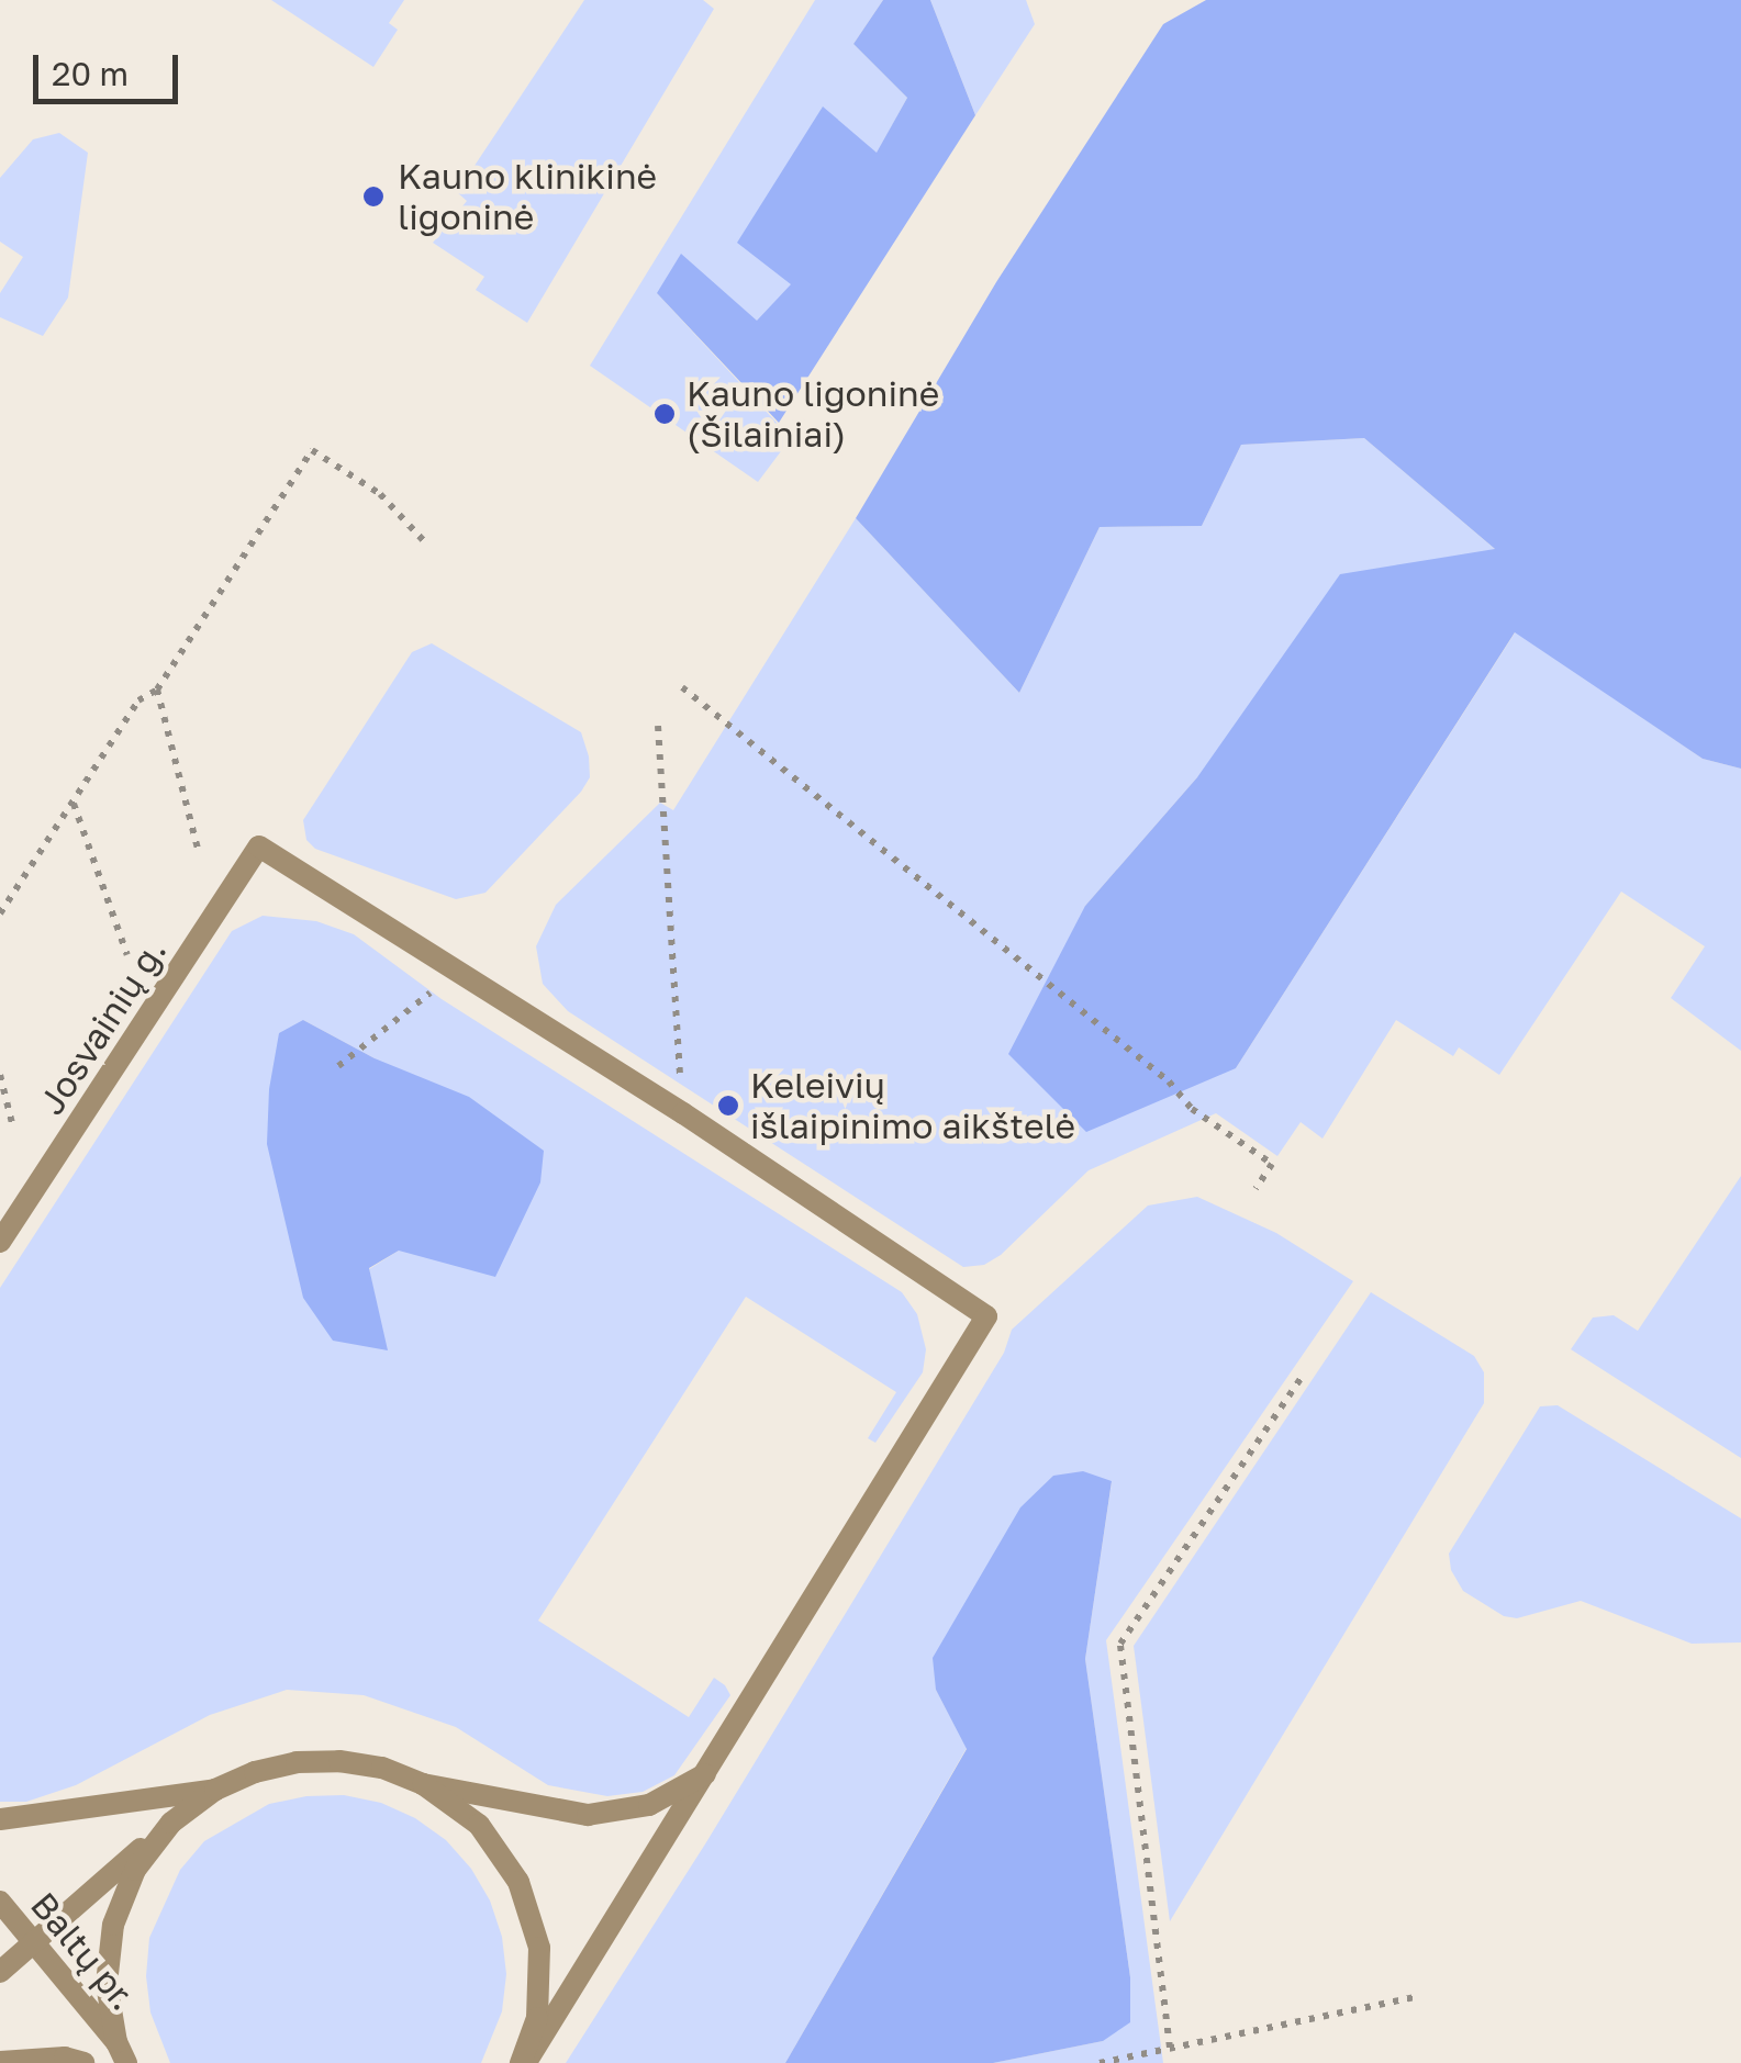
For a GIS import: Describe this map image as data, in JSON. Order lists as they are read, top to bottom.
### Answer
{
  "streets": {
    "street": ["Josvainių g.", "Baltų pr."]
  },
  "places": ["Kauno klinikinė ligoninė", "Kauno ligoninė (Šilainiai)", "Keleivių išlaipinimo aikštelė"],
  "scale_bar": "20 m"
}
